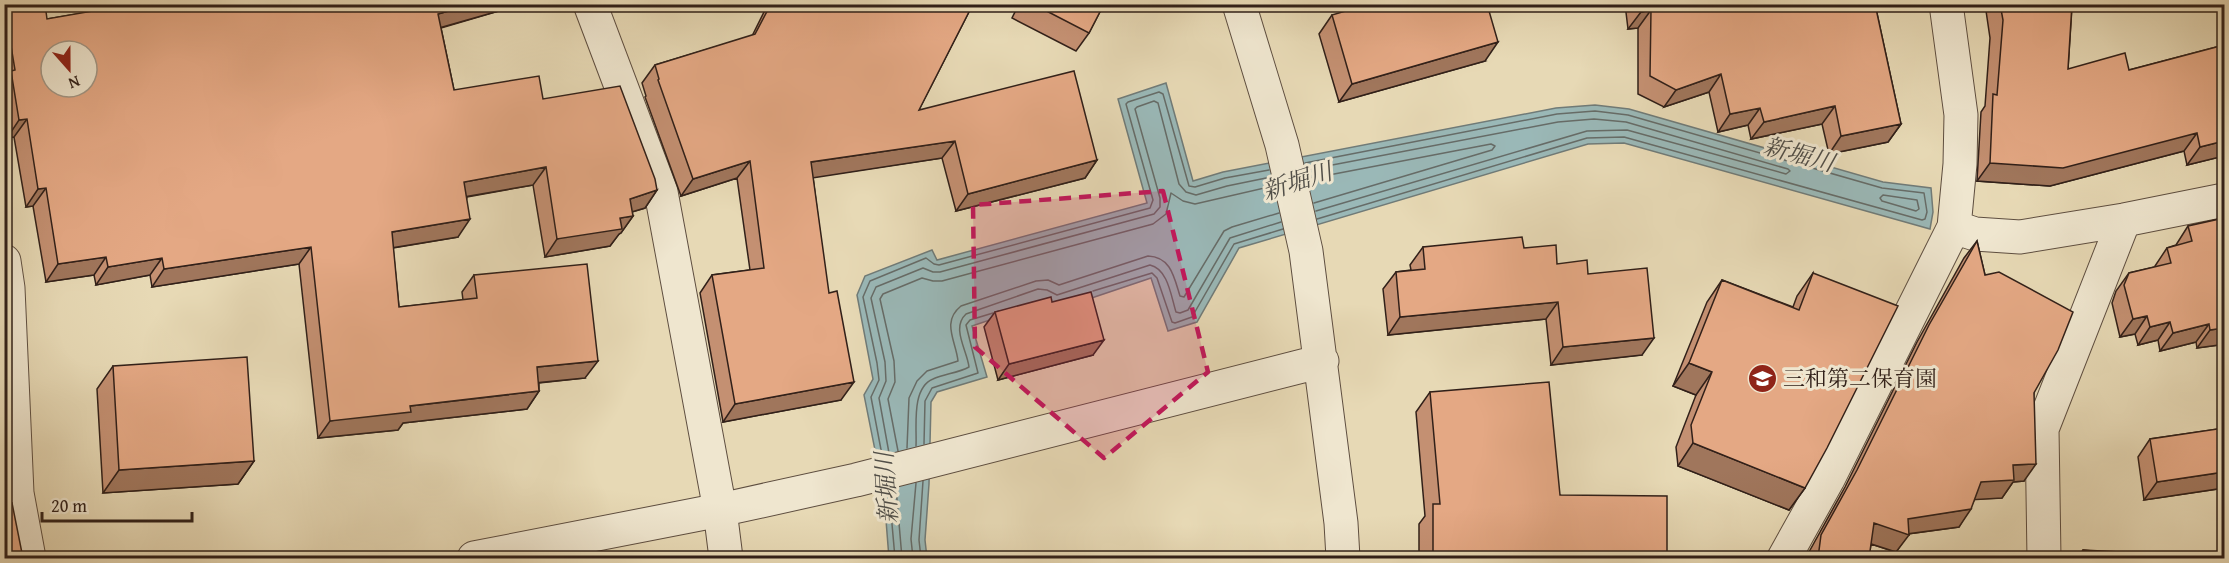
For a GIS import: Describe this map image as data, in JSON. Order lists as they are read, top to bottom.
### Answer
{
  "water": ["新堀川"],
  "places": {
    "school or university": ["三和第二保育園"]
  },
  "scale_bar": "20 m",
  "north": "bottom"
}
